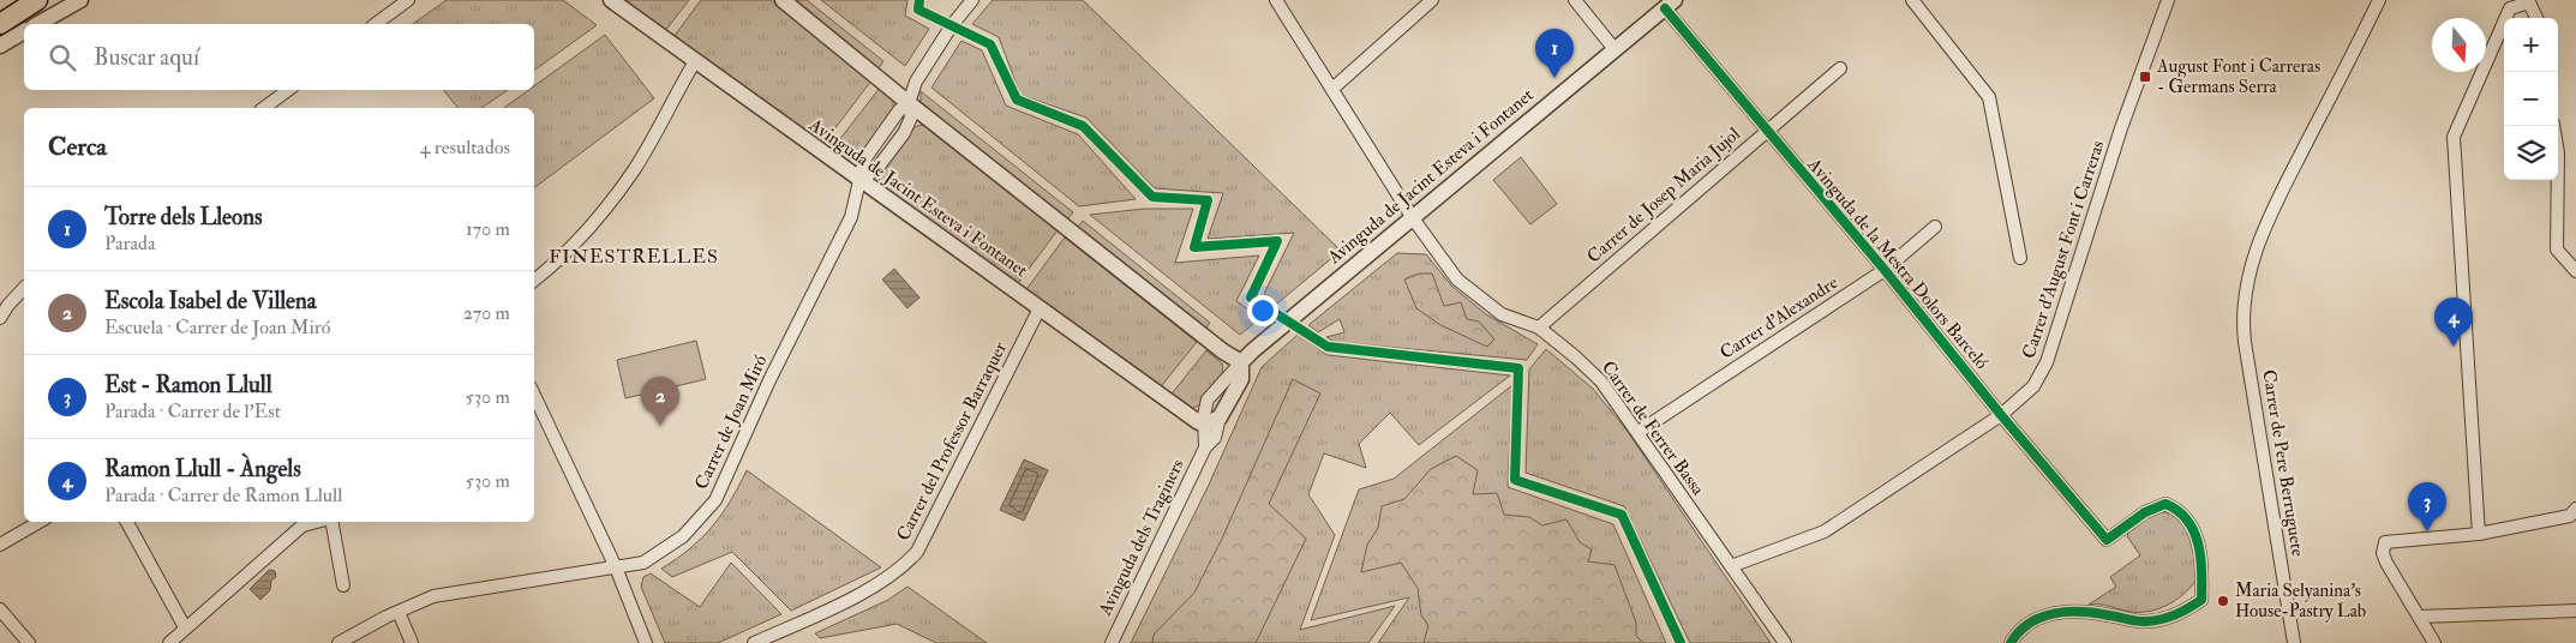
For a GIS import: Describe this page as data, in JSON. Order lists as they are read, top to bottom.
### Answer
{
  "streets": {
    "street": [
      "Avinguda de Jacint Esteva i Fontanet",
      "Carrer de Josep Maria Jujol",
      "Carrer d'August Font i Carreras",
      "Avinguda de la Mestra Dolors Barceló",
      "Carrer d'Alexandre",
      "Carrer de Joan Miró",
      "Carrer de Ferrer Bassa",
      "Carrer del Professor Barraquer",
      "Carrer de Pere Berruguete",
      "Avinguda dels Traginers"
    ]
  },
  "crossings": [
    ["Avinguda de Jacint Esteva i Fontanet", "Avinguda de la Mestra Dolors Barceló"],
    ["Avinguda de Jacint Esteva i Fontanet", "Carrer de Joan Miró"],
    ["Avinguda de Jacint Esteva i Fontanet", "Carrer de Ferrer Bassa"],
    ["Avinguda de Jacint Esteva i Fontanet", "Carrer del Professor Barraquer"],
    ["Avinguda de Jacint Esteva i Fontanet", "Avinguda dels Traginers"],
    ["Carrer de Josep Maria Jujol", "Avinguda de la Mestra Dolors Barceló"],
    ["Carrer de Josep Maria Jujol", "Carrer de Ferrer Bassa"],
    ["Carrer d'August Font i Carreras", "Avinguda de la Mestra Dolors Barceló"],
    ["Carrer d'August Font i Carreras", "Carrer de Ferrer Bassa"],
    ["Avinguda de la Mestra Dolors Barceló", "Carrer d'Alexandre"],
    ["Carrer d'Alexandre", "Carrer de Ferrer Bassa"]
  ],
  "districts": ["FINESTRELLES"],
  "places": {
    "transit": ["August Font i Carreras - Germans Serra"],
    "other": ["Maria Selyanina's House-Pastry Lab"]
  },
  "north": "bottom",
  "page": {
    "map_buttons": ["+", "−"],
    "search": "Buscar aquí",
    "pins": [
      "1",
      "4",
      "2",
      "3"
    ],
    "heading": ["Cerca", "4 resultados"],
    "list": [
      {
        "mark": "1",
        "name": "Torre dels Lleons",
        "note": "Parada",
        "value": "170 m"
      },
      {
        "mark": "2",
        "name": "Escola Isabel de Villena",
        "note": "Escuela · Carrer de Joan Miró",
        "value": "270 m"
      },
      {
        "mark": "3",
        "name": "Est - Ramon Llull",
        "note": "Parada · Carrer de l'Est",
        "value": "530 m"
      },
      {
        "mark": "4",
        "name": "Ramon Llull - Àngels",
        "note": "Parada · Carrer de Ramon Llull",
        "value": "530 m"
      }
    ]
  }
}
